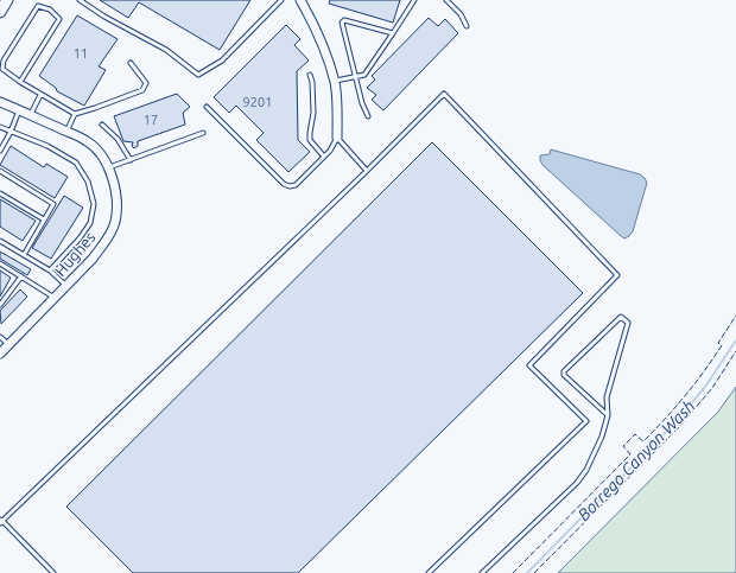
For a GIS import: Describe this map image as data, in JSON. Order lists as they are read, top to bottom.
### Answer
{
  "streets": {
    "street": ["Hughes"]
  },
  "water": ["Borrego Canyon Wash"],
  "house_numbers": ["11", "9201", "17"]
}
